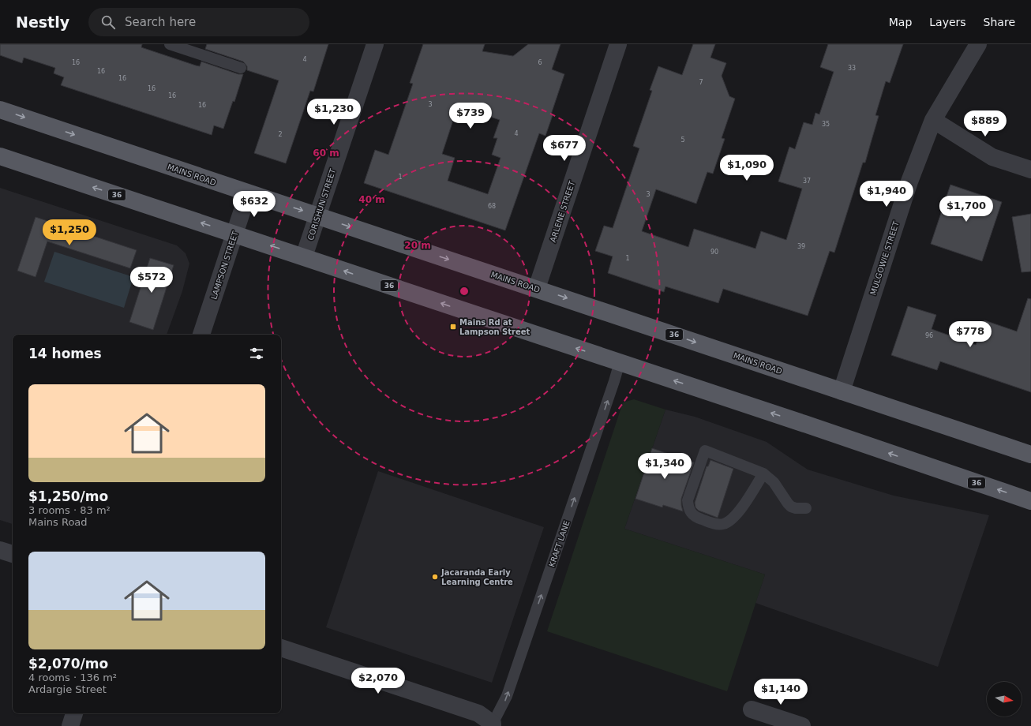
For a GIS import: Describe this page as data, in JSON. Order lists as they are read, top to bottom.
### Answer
{
  "streets": {
    "main road": ["MAINS ROAD", "36"],
    "street": [
      "CORISHUN STREET",
      "ARLENE STREET",
      "MULGOWIE STREET",
      "LAMPSON STREET"
    ],
    "lane": ["KRAFT LANE"]
  },
  "crossings": [
    ["MAINS ROAD", "CORISHUN STREET"],
    ["MAINS ROAD", "ARLENE STREET"],
    ["MAINS ROAD", "MULGOWIE STREET"],
    ["MAINS ROAD", "LAMPSON STREET"],
    ["36", "CORISHUN STREET"],
    ["36", "LAMPSON STREET"],
    ["36", "KRAFT LANE"]
  ],
  "one_way": ["KRAFT LANE"],
  "places": {
    "transit": ["Mains Rd at Lampson Street"],
    "other": ["Jacaranda Early Learning Centre"]
  },
  "house_numbers": [
    "4",
    "16",
    "6",
    "33",
    "16",
    "16",
    "7",
    "16",
    "16",
    "3",
    "16",
    "35",
    "4",
    "2",
    "5",
    "1",
    "37",
    "3",
    "68",
    "39",
    "90",
    "1",
    "96"
  ],
  "north": "right",
  "page": {
    "header": "Nestly",
    "search": "Search here",
    "nav": ["Map", "Layers", "Share"],
    "price": [
      "$1,230",
      "$739",
      "$889",
      "$677",
      "$1,090",
      "$1,940",
      "$632",
      "$1,700",
      "$1,250",
      "$572",
      "$778",
      "$1,340",
      "$2,070",
      "$1,140"
    ],
    "heading": "14 homes",
    "list": [
      {
        "name": "$1,250/mo",
        "note": "3 rooms · 83 m² · Mains Road"
      },
      {
        "name": "$2,070/mo",
        "note": "4 rooms · 136 m² · Ardargie Street"
      }
    ]
  },
  "rings": ["60 m", "40 m", "20 m"]
}
